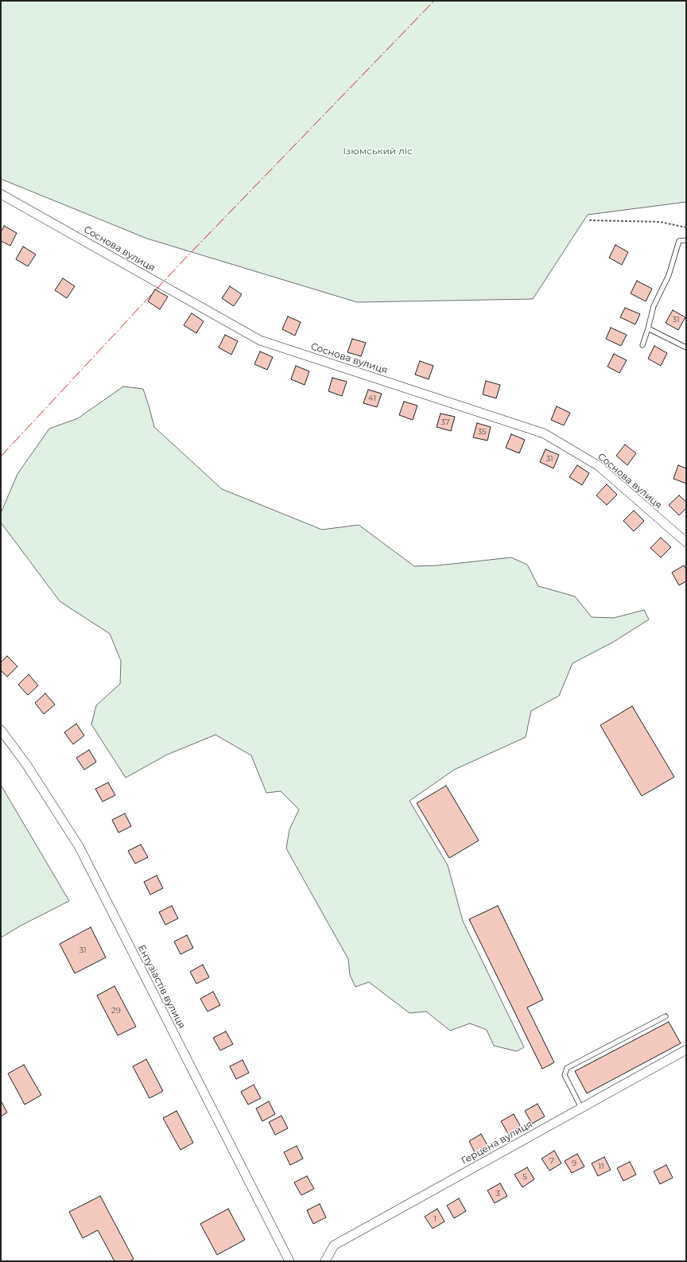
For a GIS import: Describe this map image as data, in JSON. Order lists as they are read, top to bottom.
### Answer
{
  "streets": {
    "street": ["Соснова вулиця", "Ентузіастів вулиця", "Герцена вулиця"]
  },
  "parks": ["Ізюмський ліс"],
  "house_numbers": [
    "31",
    "41",
    "37",
    "35",
    "31",
    "31",
    "29",
    "7",
    "9",
    "11",
    "5",
    "3",
    "1"
  ]
}
